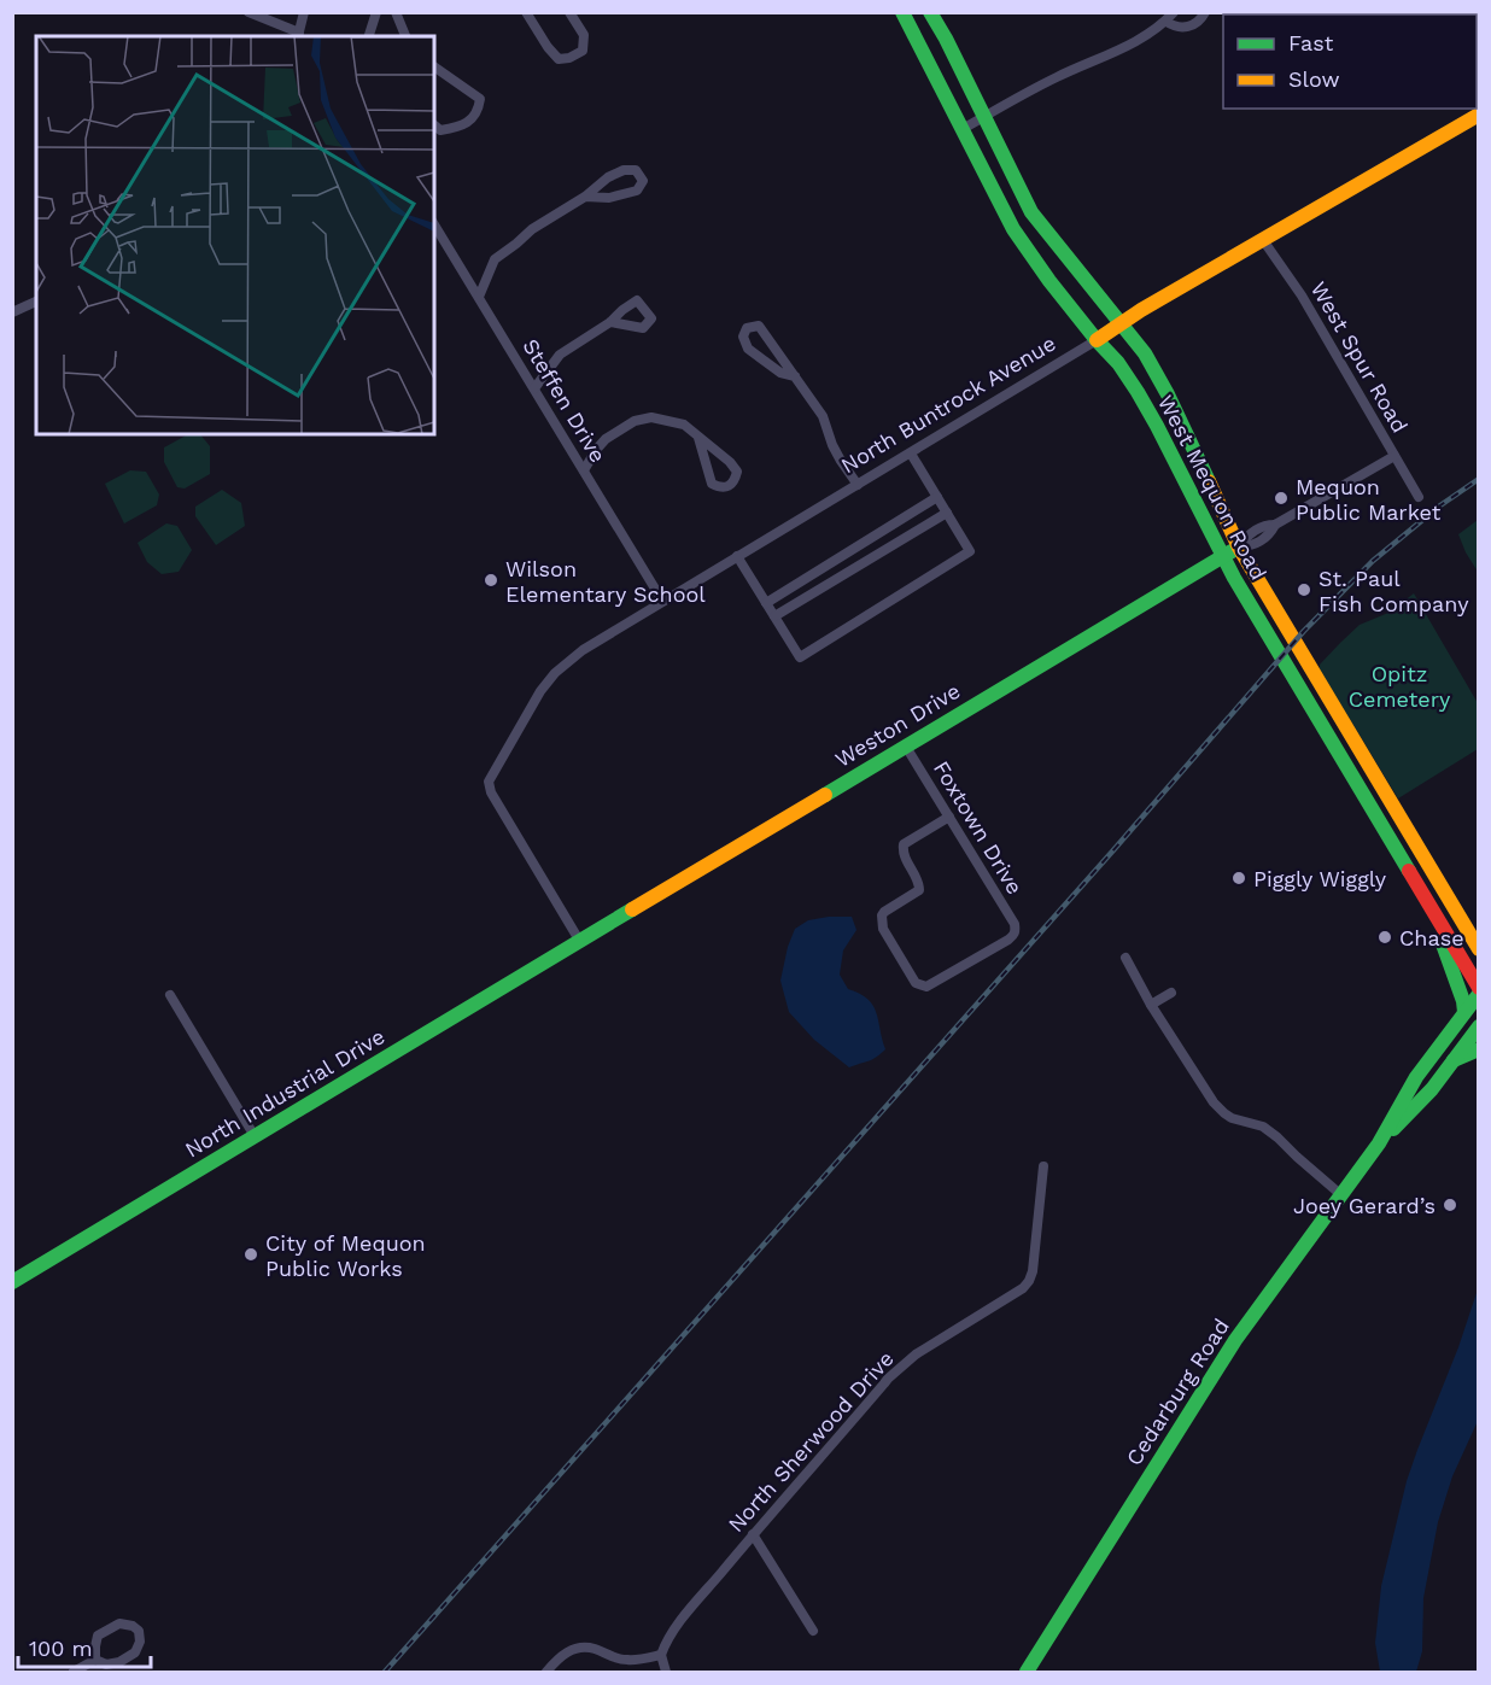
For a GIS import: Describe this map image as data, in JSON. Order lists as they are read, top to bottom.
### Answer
{
  "streets": {
    "main road": [
      "North Buntrock Avenue",
      "West Mequon Road",
      "Weston Drive",
      "North Industrial Drive",
      "Cedarburg Road"
    ],
    "street": [
      "West Spur Road",
      "Steffen Drive",
      "Foxtown Drive",
      "North Sherwood Drive"
    ]
  },
  "crossings": [
    ["West Spur Road", "North Buntrock Avenue"],
    ["Steffen Drive", "North Buntrock Avenue"],
    ["North Buntrock Avenue", "West Mequon Road"],
    ["North Buntrock Avenue", "Weston Drive"],
    ["North Buntrock Avenue", "North Industrial Drive"],
    ["West Mequon Road", "Weston Drive"],
    ["Weston Drive", "Foxtown Drive"],
    ["Weston Drive", "North Industrial Drive"]
  ],
  "parks": ["Opitz Cemetery"],
  "places": [
    "Mequon Public Market",
    "Wilson Elementary School",
    "St. Paul Fish Company",
    "Piggly Wiggly",
    "Chase",
    "Joey Gerard’s",
    "City of Mequon Public Works"
  ],
  "legend": ["Fast", "Slow"],
  "scale_bar": "100 m"
}
